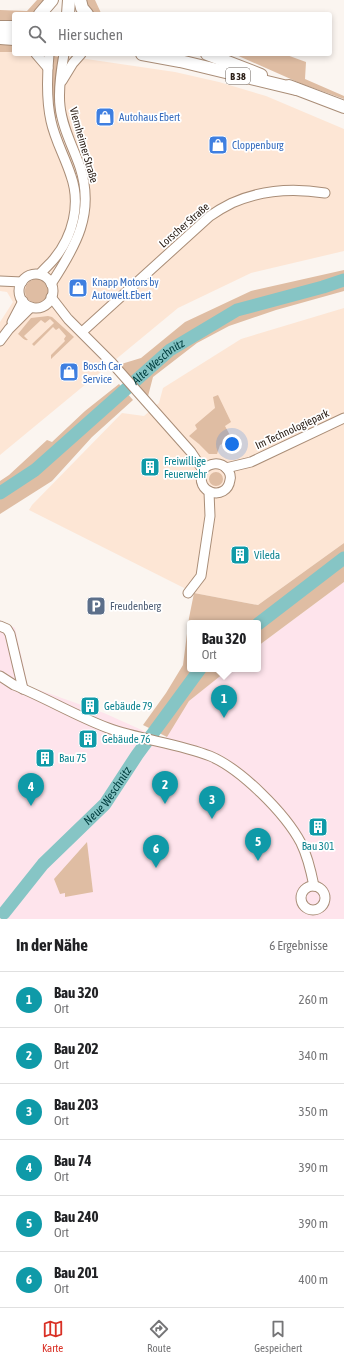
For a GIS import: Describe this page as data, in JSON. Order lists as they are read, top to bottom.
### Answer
{
  "streets": {
    "main road": ["B 38"],
    "street": ["Viernheimer Straße", "Lorscher Straße", "Im Technologiepark"]
  },
  "water": ["Alte Weschnitz", "Neue Weschnitz"],
  "places": {
    "shop": [
      "Autohaus Ebert",
      "Cloppenburg",
      "Knapp Motors by Autowelt.Ebert",
      "Bosch Car Service"
    ],
    "building": [
      "Freiwillige Feuerwehr",
      "Vileda",
      "Gebäude 79",
      "Gebäude 76",
      "Bau 75",
      "Bau 301"
    ],
    "parking": ["Freudenberg"]
  },
  "page": {
    "search": "Hier suchen",
    "popup": ["Bau 320", "Ort"],
    "pins": [
      "1",
      "2",
      "4",
      "3",
      "5",
      "6"
    ],
    "heading": ["In der Nähe", "6 Ergebnisse"],
    "list": [
      {
        "mark": "1",
        "name": "Bau 320",
        "note": "Ort",
        "value": "260 m"
      },
      {
        "mark": "2",
        "name": "Bau 202",
        "note": "Ort",
        "value": "340 m"
      },
      {
        "mark": "3",
        "name": "Bau 203",
        "note": "Ort",
        "value": "350 m"
      },
      {
        "mark": "4",
        "name": "Bau 74",
        "note": "Ort",
        "value": "390 m"
      },
      {
        "mark": "5",
        "name": "Bau 240",
        "note": "Ort",
        "value": "390 m"
      },
      {
        "mark": "6",
        "name": "Bau 201",
        "note": "Ort",
        "value": "400 m"
      }
    ],
    "nav": ["Karte", "Route", "Gespeichert"]
  }
}
